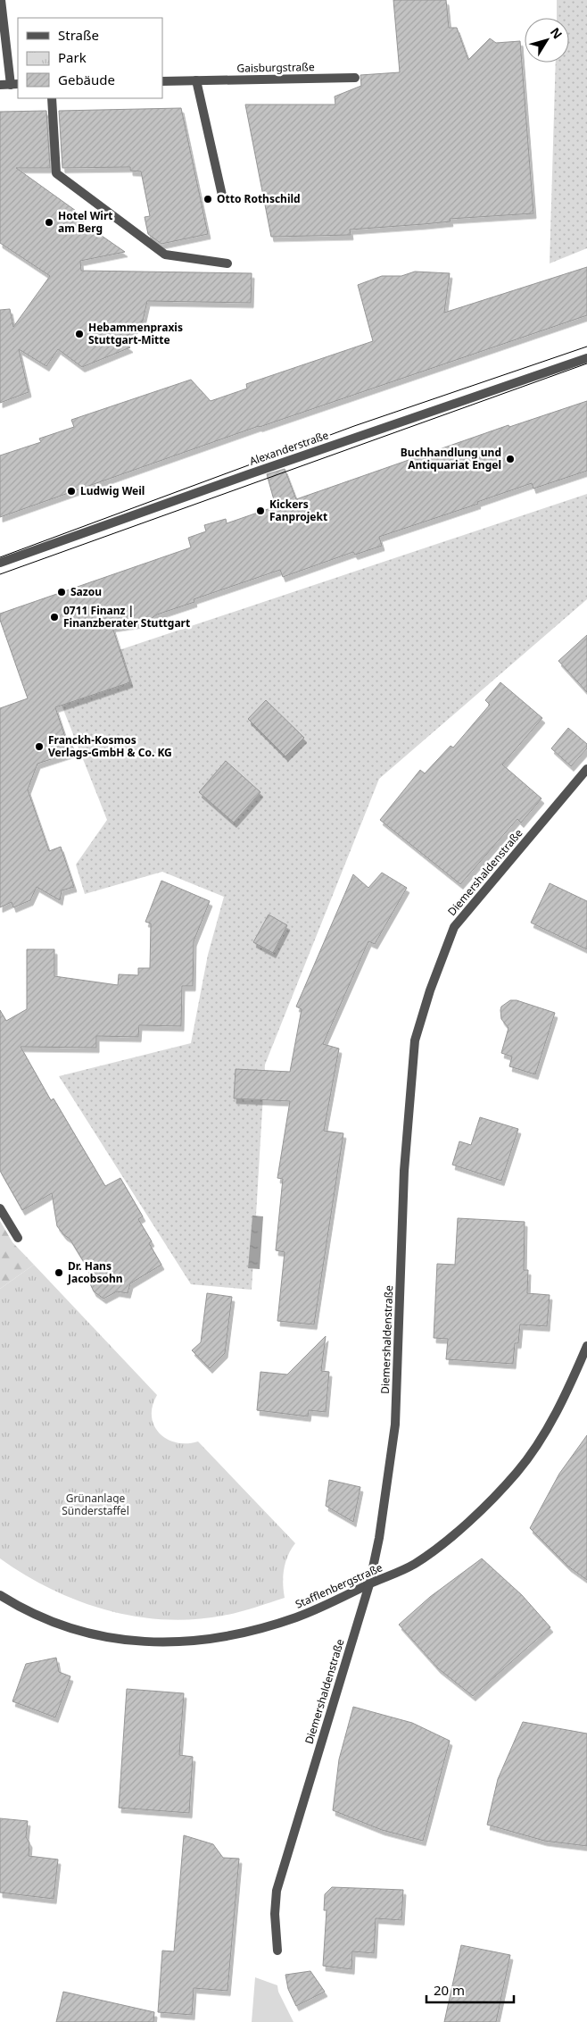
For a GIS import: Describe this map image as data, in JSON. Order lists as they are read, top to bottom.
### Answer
{
  "streets": {
    "street": [
      "Gaisburgstraße",
      "Alexanderstraße",
      "Diemershaldenstraße",
      "Stafflenbergstraße"
    ]
  },
  "crossings": [
    ["Diemershaldenstraße", "Stafflenbergstraße"]
  ],
  "parks": ["Grünanlage Sünderstaffel"],
  "places": [
    "Otto Rothschild",
    "Hotel Wirt am Berg",
    "Hebammenpraxis Stuttgart-Mitte",
    "Buchhandlung und Antiquariat Engel",
    "Ludwig Weil",
    "Kickers Fanprojekt",
    "Sazou",
    "0711 Finanz | Finanzberater Stuttgart",
    "Franckh-Kosmos Verlags-GmbH & Co. KG",
    "Dr. Hans Jacobsohn"
  ],
  "legend": ["Straße", "Park", "Gebäude"],
  "scale_bar": "20 m",
  "north": "top right"
}
